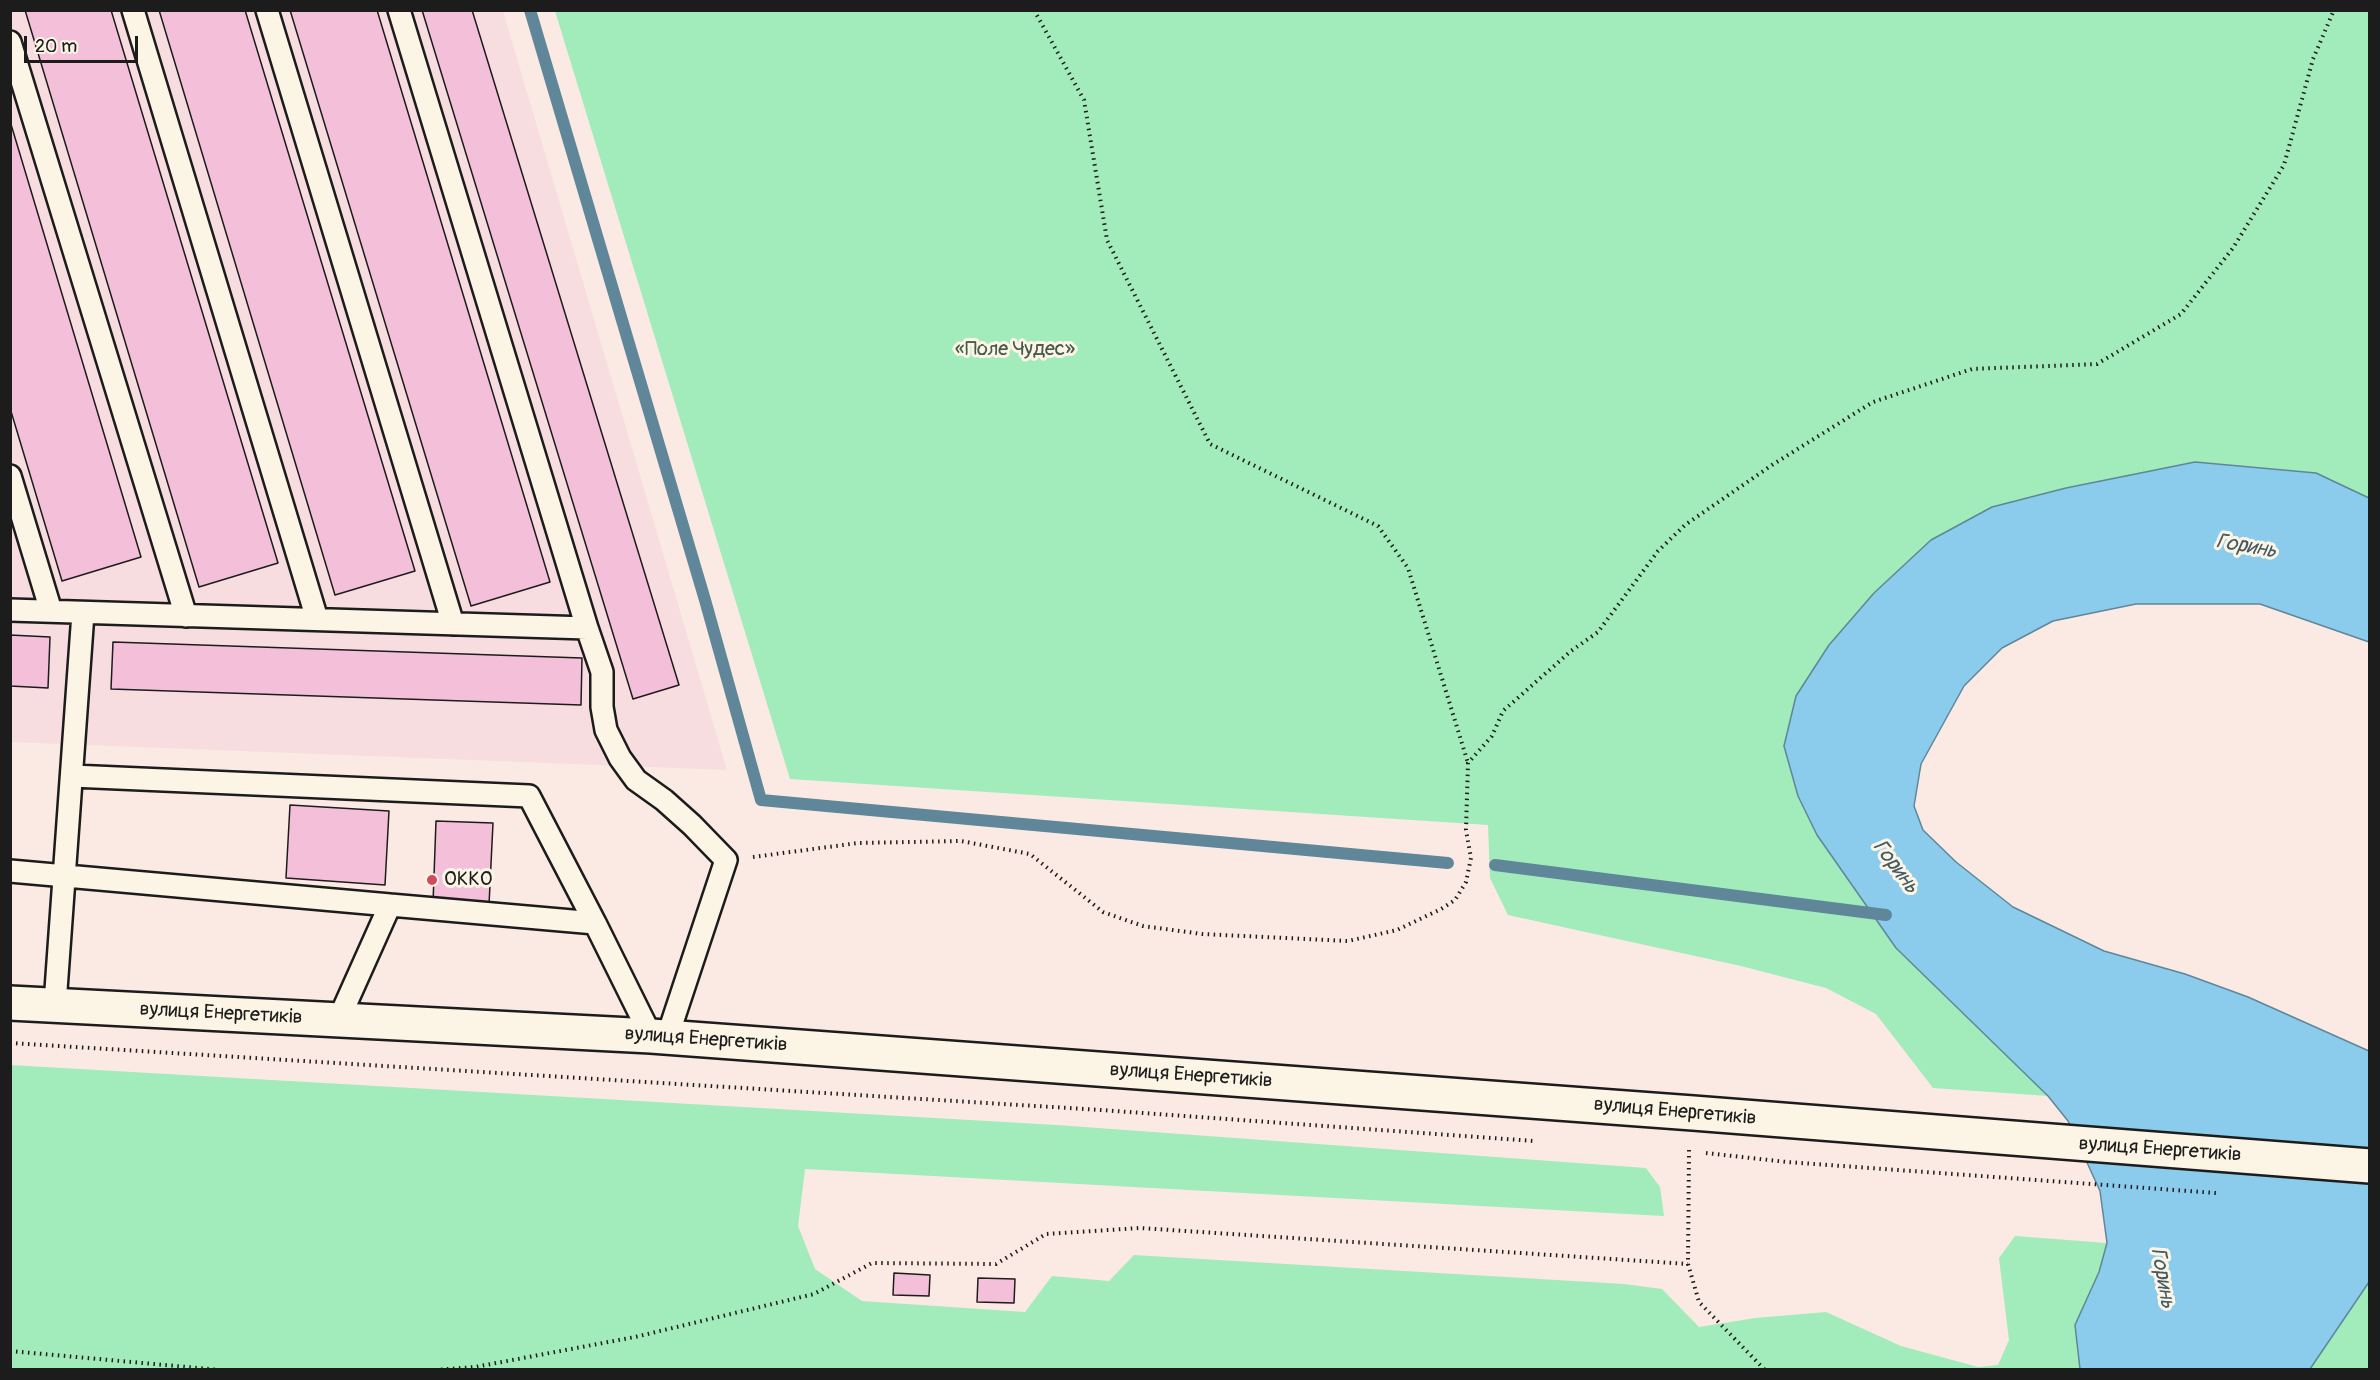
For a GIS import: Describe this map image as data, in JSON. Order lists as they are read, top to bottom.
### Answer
{
  "streets": {
    "main road": ["вулиця Енергетиків"]
  },
  "water": ["Горинь"],
  "parks": ["«Поле Чудес»"],
  "places": ["ОККО"],
  "scale_bar": "20 m"
}
